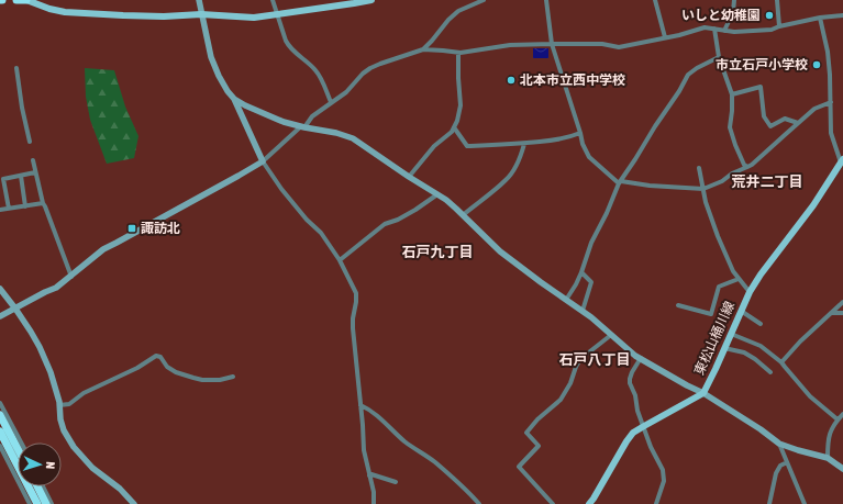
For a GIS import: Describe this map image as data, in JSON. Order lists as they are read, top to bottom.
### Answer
{
  "streets": {
    "main road": ["東松山桶川線"]
  },
  "districts": ["荒井二丁目", "石戸九丁目", "石戸八丁目"],
  "places": {
    "other": ["いしと幼稚園", "市立石戸小学校", "北本市立西中学校"],
    "transit": ["諏訪北"]
  },
  "north": "right"
}
